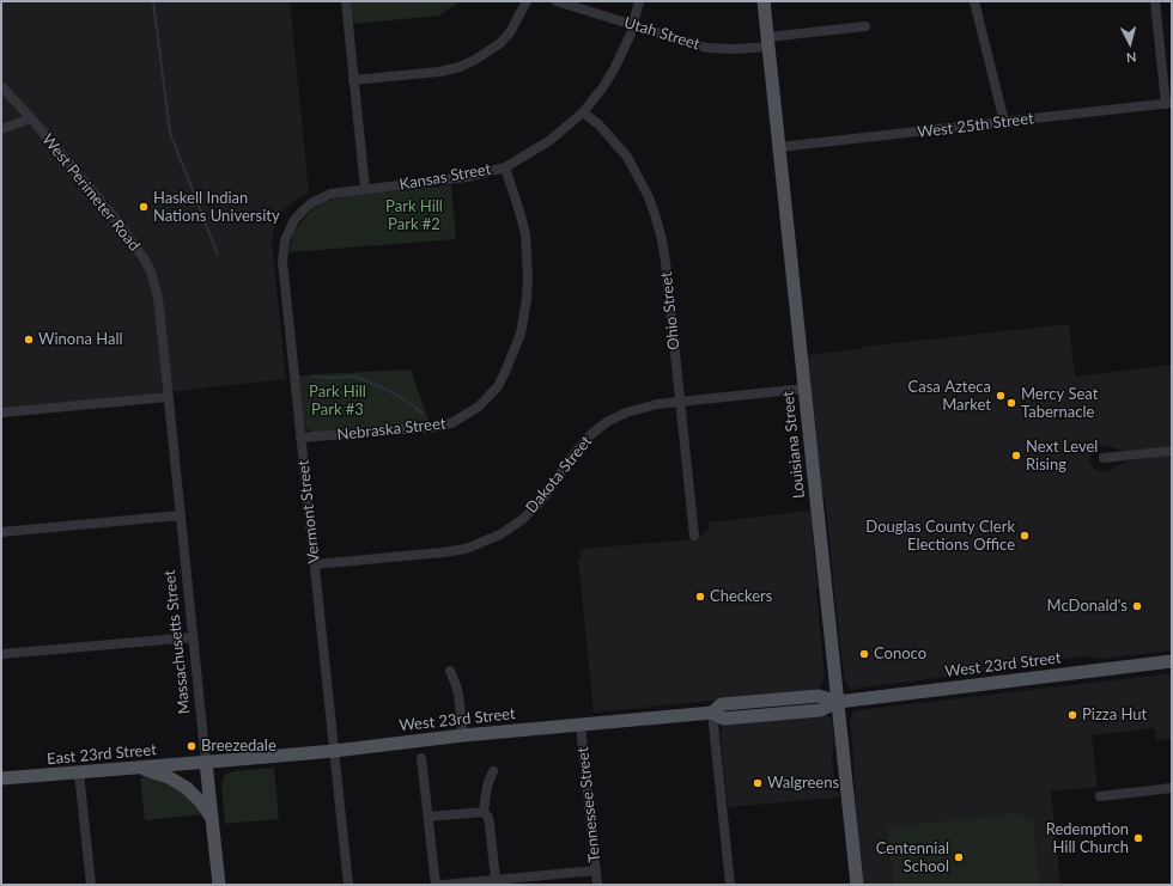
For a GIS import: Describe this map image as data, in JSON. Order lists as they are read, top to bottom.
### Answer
{
  "streets": {
    "main road": [
      "Louisiana Street",
      "Massachusetts Street",
      "West 23rd Street",
      "East 23rd Street"
    ],
    "street": [
      "Utah Street",
      "West 25th Street",
      "Kansas Street",
      "West Perimeter Road",
      "Ohio Street",
      "Nebraska Street",
      "Dakota Street",
      "Vermont Street",
      "Tennessee Street"
    ]
  },
  "crossings": [
    ["Utah Street", "Kansas Street"],
    ["Utah Street", "Louisiana Street"],
    ["West 25th Street", "Louisiana Street"],
    ["Kansas Street", "Ohio Street"],
    ["Kansas Street", "Nebraska Street"],
    ["Kansas Street", "Vermont Street"],
    ["West Perimeter Road", "Massachusetts Street"],
    ["Ohio Street", "Dakota Street"],
    ["Nebraska Street", "Vermont Street"],
    ["Louisiana Street", "Dakota Street"],
    ["Louisiana Street", "West 23rd Street"],
    ["Dakota Street", "Vermont Street"],
    ["Vermont Street", "West 23rd Street"],
    ["Massachusetts Street", "West 23rd Street"],
    ["Massachusetts Street", "East 23rd Street"],
    ["West 23rd Street", "East 23rd Street"],
    ["West 23rd Street", "Tennessee Street"]
  ],
  "parks": ["Park Hill Park #2", "Park Hill Park #3"],
  "places": [
    "Haskell Indian Nations University",
    "Winona Hall",
    "Casa Azteca Market",
    "Mercy Seat Tabernacle",
    "Next Level Rising",
    "Douglas County Clerk Elections Office",
    "Checkers",
    "McDonald's",
    "Conoco",
    "Pizza Hut",
    "Breezedale",
    "Walgreens",
    "Redemption Hill Church",
    "Centennial School"
  ],
  "north": "bottom"
}
